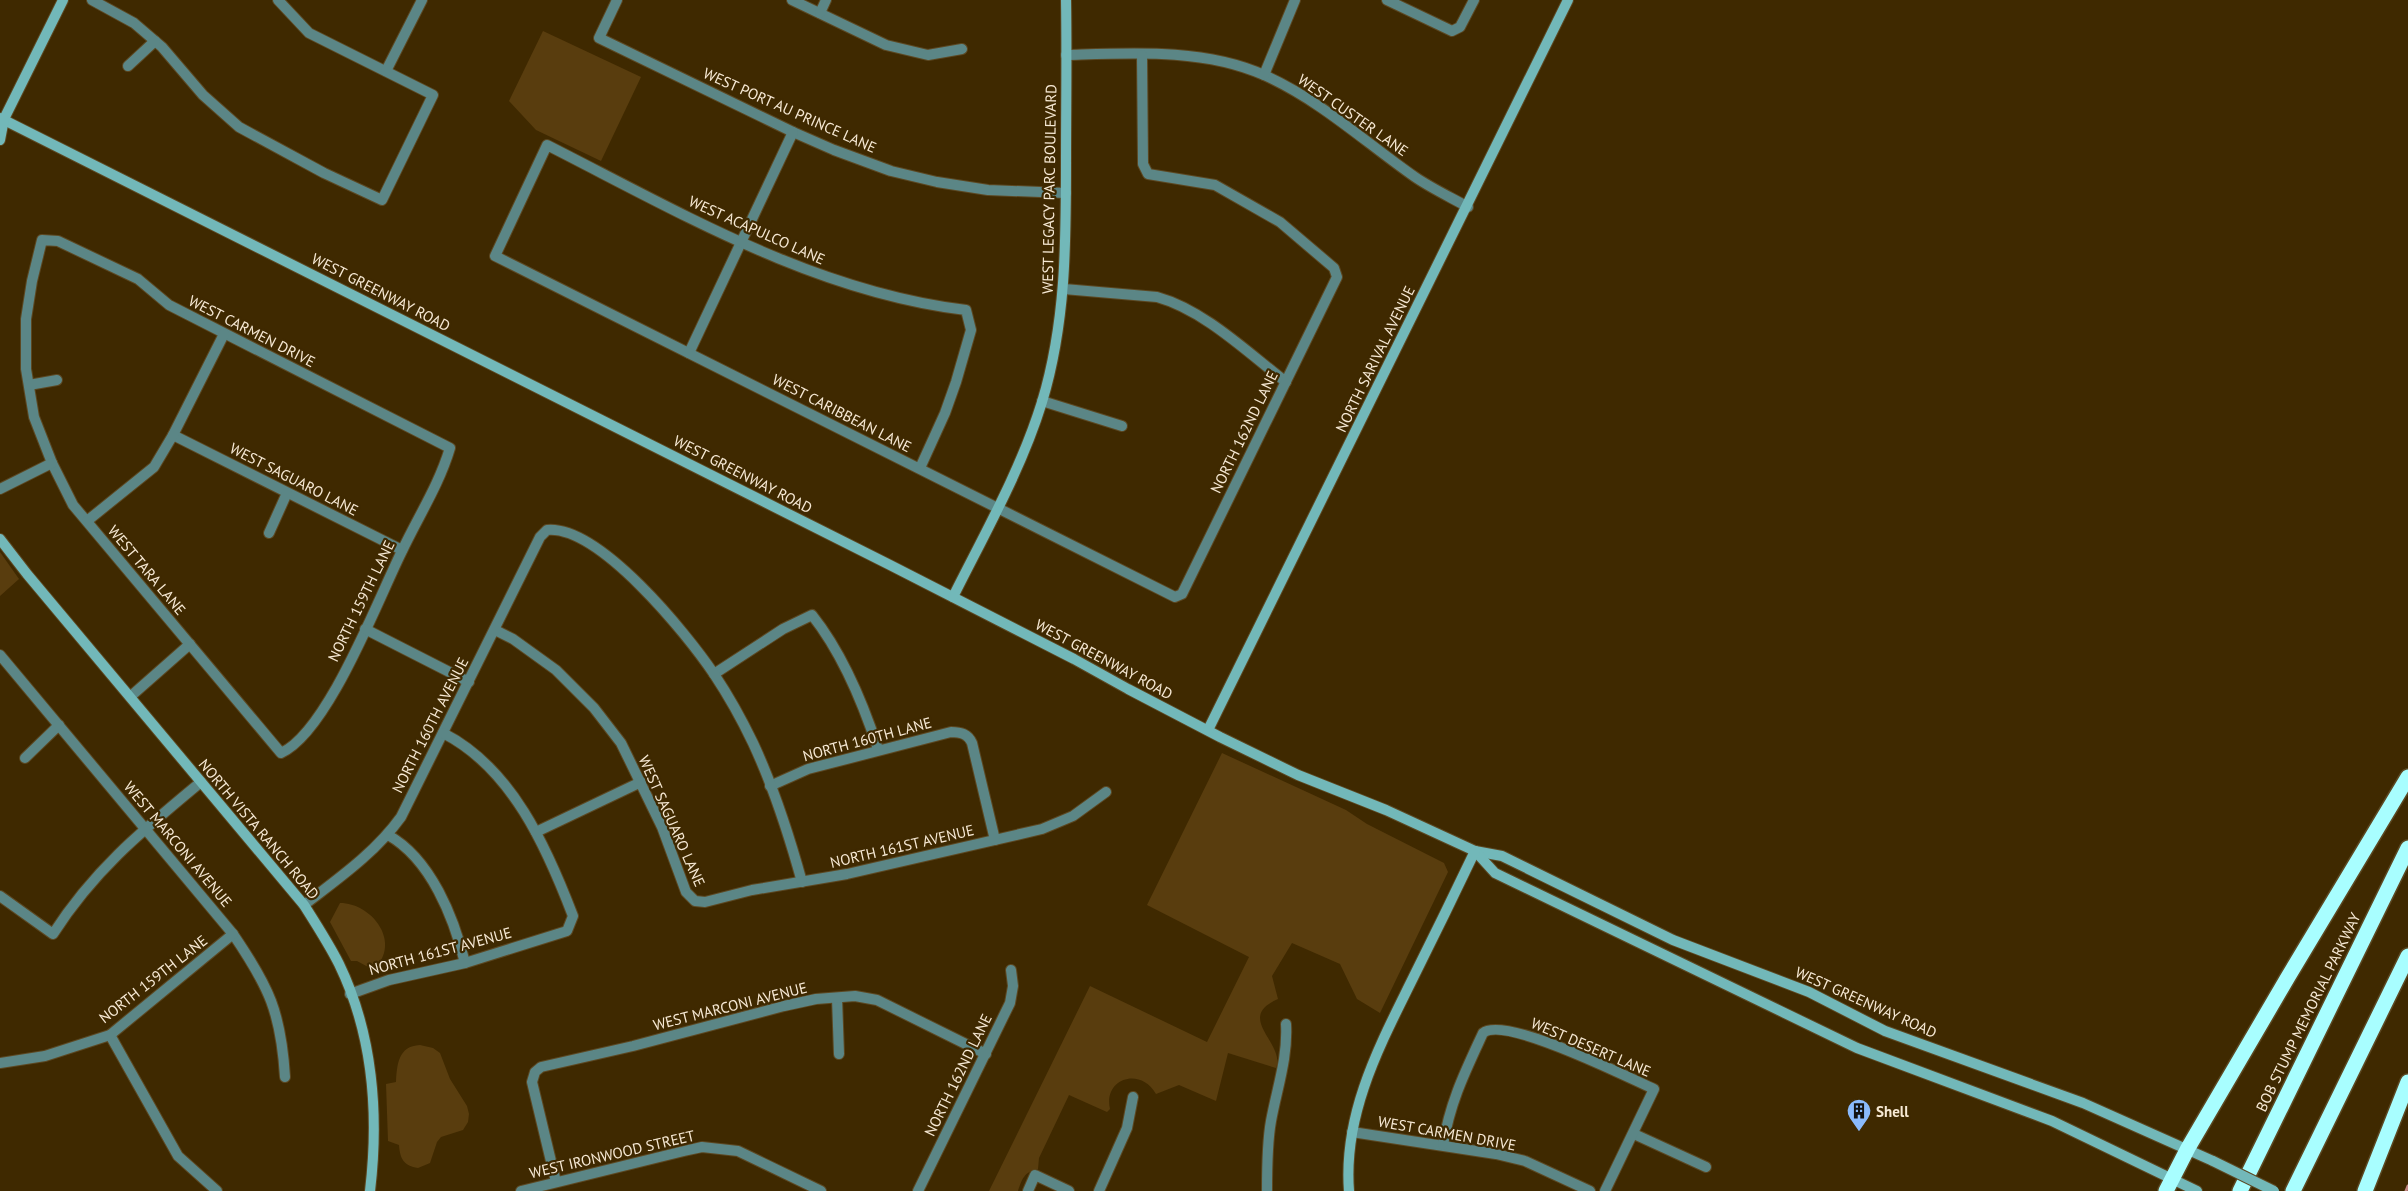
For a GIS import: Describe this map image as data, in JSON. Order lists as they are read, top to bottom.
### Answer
{
  "streets": {
    "highway": ["BOB STUMP MEMORIAL PARKWAY"],
    "main road": [
      "WEST LEGACY PARC BOULEVARD",
      "WEST GREENWAY ROAD",
      "NORTH SARIVAL AVENUE",
      "NORTH VISTA RANCH ROAD"
    ],
    "street": [
      "WEST PORT AU PRINCE LANE",
      "WEST CUSTER LANE",
      "WEST ACAPULCO LANE",
      "WEST CARMEN DRIVE",
      "WEST CARIBBEAN LANE",
      "NORTH 162ND LANE",
      "WEST SAGUARO LANE",
      "WEST TARA LANE",
      "NORTH 159TH LANE",
      "NORTH 160TH AVENUE",
      "NORTH 160TH LANE",
      "WEST MARCONI AVENUE",
      "NORTH 161ST AVENUE",
      "WEST DESERT LANE",
      "WEST IRONWOOD STREET"
    ]
  },
  "crossings": [
    ["WEST PORT AU PRINCE LANE", "WEST LEGACY PARC BOULEVARD"],
    ["WEST CUSTER LANE", "WEST LEGACY PARC BOULEVARD"],
    ["WEST CUSTER LANE", "NORTH SARIVAL AVENUE"],
    ["WEST CUSTER LANE", "NORTH 162ND LANE"],
    ["WEST LEGACY PARC BOULEVARD", "WEST GREENWAY ROAD"],
    ["WEST LEGACY PARC BOULEVARD", "WEST CARIBBEAN LANE"],
    ["WEST ACAPULCO LANE", "WEST CARIBBEAN LANE"],
    ["WEST GREENWAY ROAD", "NORTH SARIVAL AVENUE"],
    ["WEST CARMEN DRIVE", "WEST TARA LANE"],
    ["WEST CARMEN DRIVE", "NORTH 159TH LANE"],
    ["WEST CARMEN DRIVE", "WEST DESERT LANE"],
    ["WEST CARIBBEAN LANE", "NORTH 162ND LANE"],
    ["NORTH 162ND LANE", "WEST MARCONI AVENUE"],
    ["WEST SAGUARO LANE", "NORTH 159TH LANE"],
    ["WEST SAGUARO LANE", "NORTH 160TH AVENUE"],
    ["WEST SAGUARO LANE", "NORTH 161ST AVENUE"],
    ["WEST TARA LANE", "NORTH 159TH LANE"],
    ["NORTH 159TH LANE", "WEST MARCONI AVENUE"],
    ["NORTH 160TH AVENUE", "NORTH VISTA RANCH ROAD"],
    ["NORTH 160TH LANE", "NORTH 161ST AVENUE"],
    ["NORTH VISTA RANCH ROAD", "NORTH 161ST AVENUE"],
    ["WEST MARCONI AVENUE", "WEST IRONWOOD STREET"]
  ],
  "places": {
    "building": ["Shell"]
  }
}
